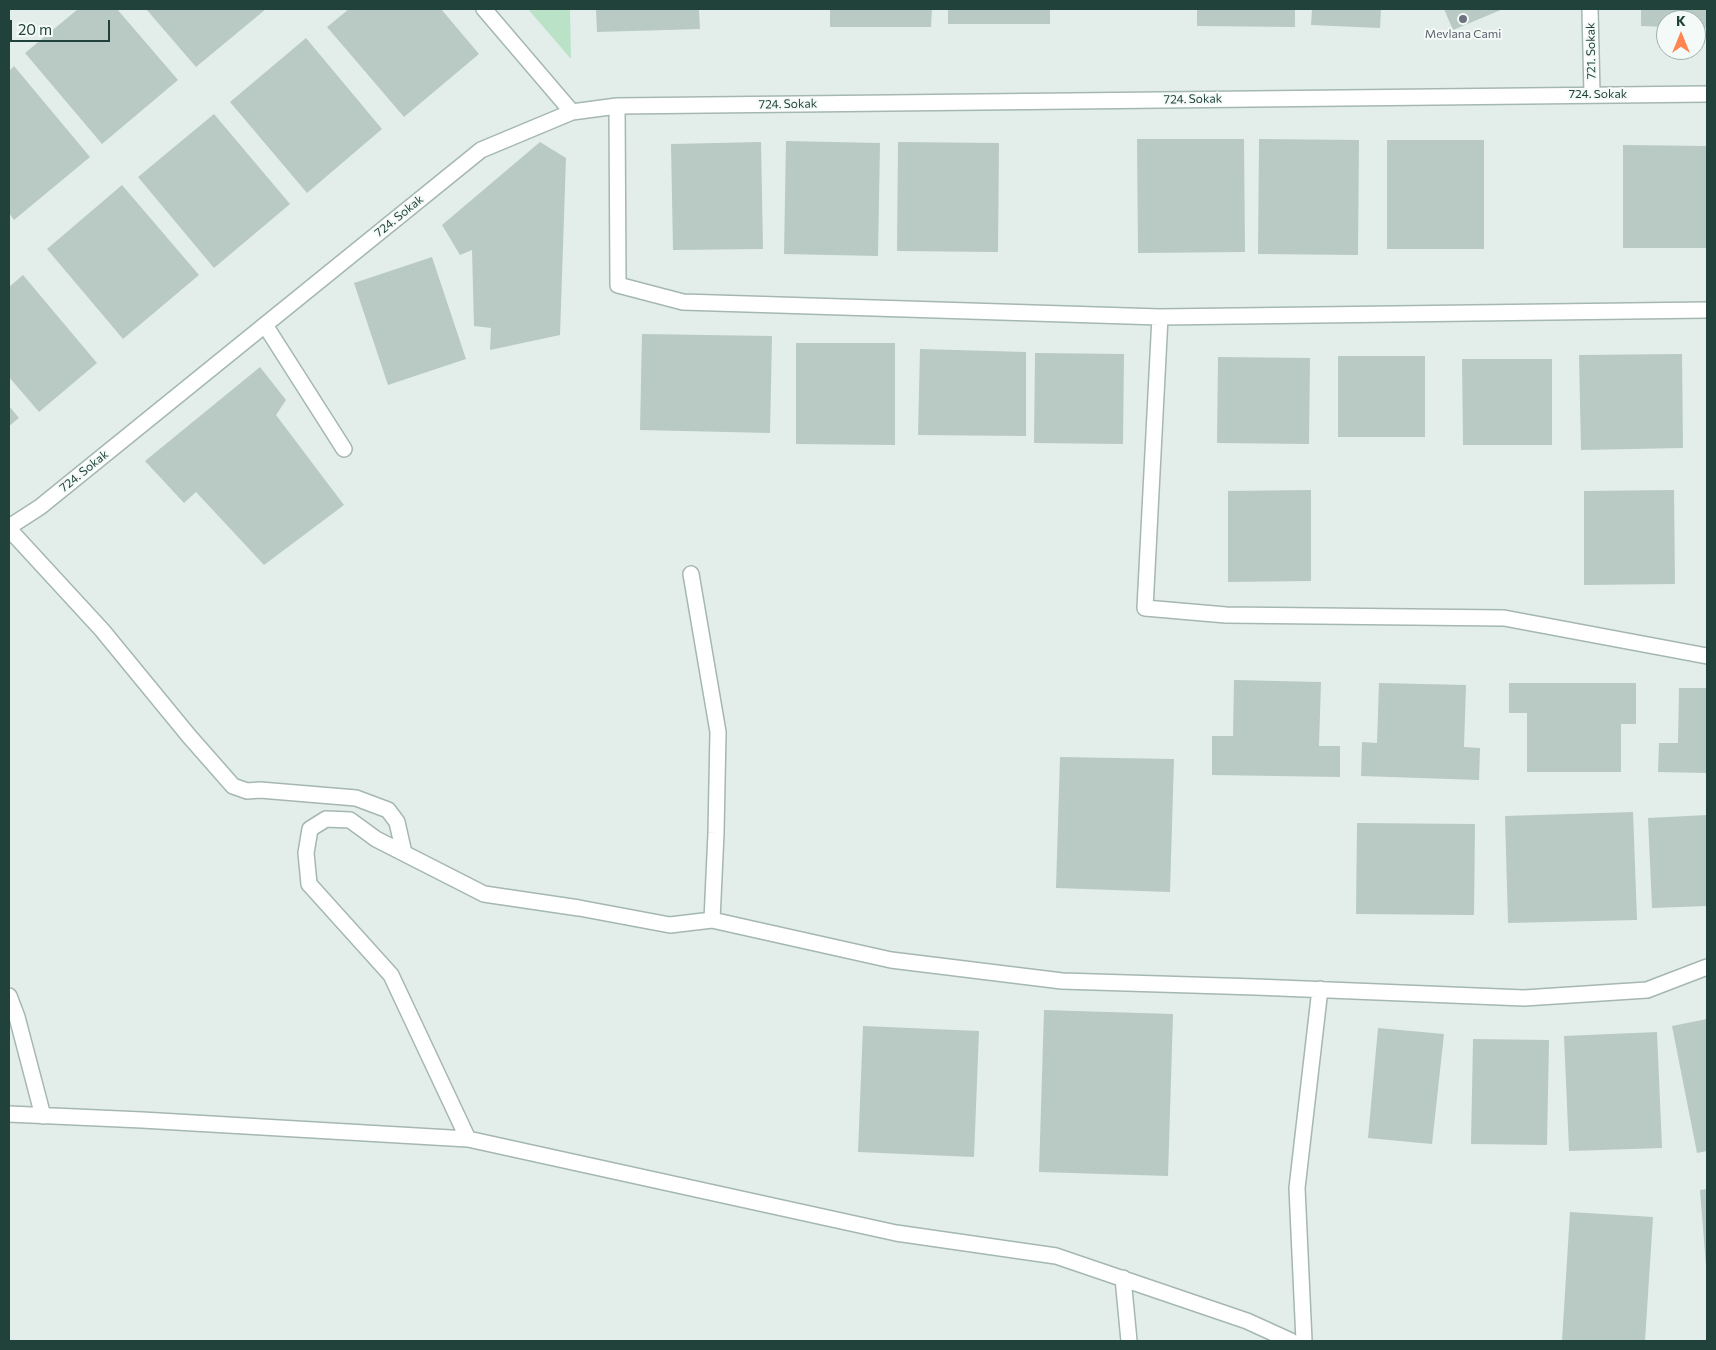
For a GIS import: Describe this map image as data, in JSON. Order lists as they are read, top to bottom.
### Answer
{
  "streets": {
    "street": ["721. Sokak", "724. Sokak"]
  },
  "crossings": [
    ["721. Sokak", "724. Sokak"]
  ],
  "places": ["Mevlana Cami"],
  "scale_bar": "20 m",
  "north": "top"
}
